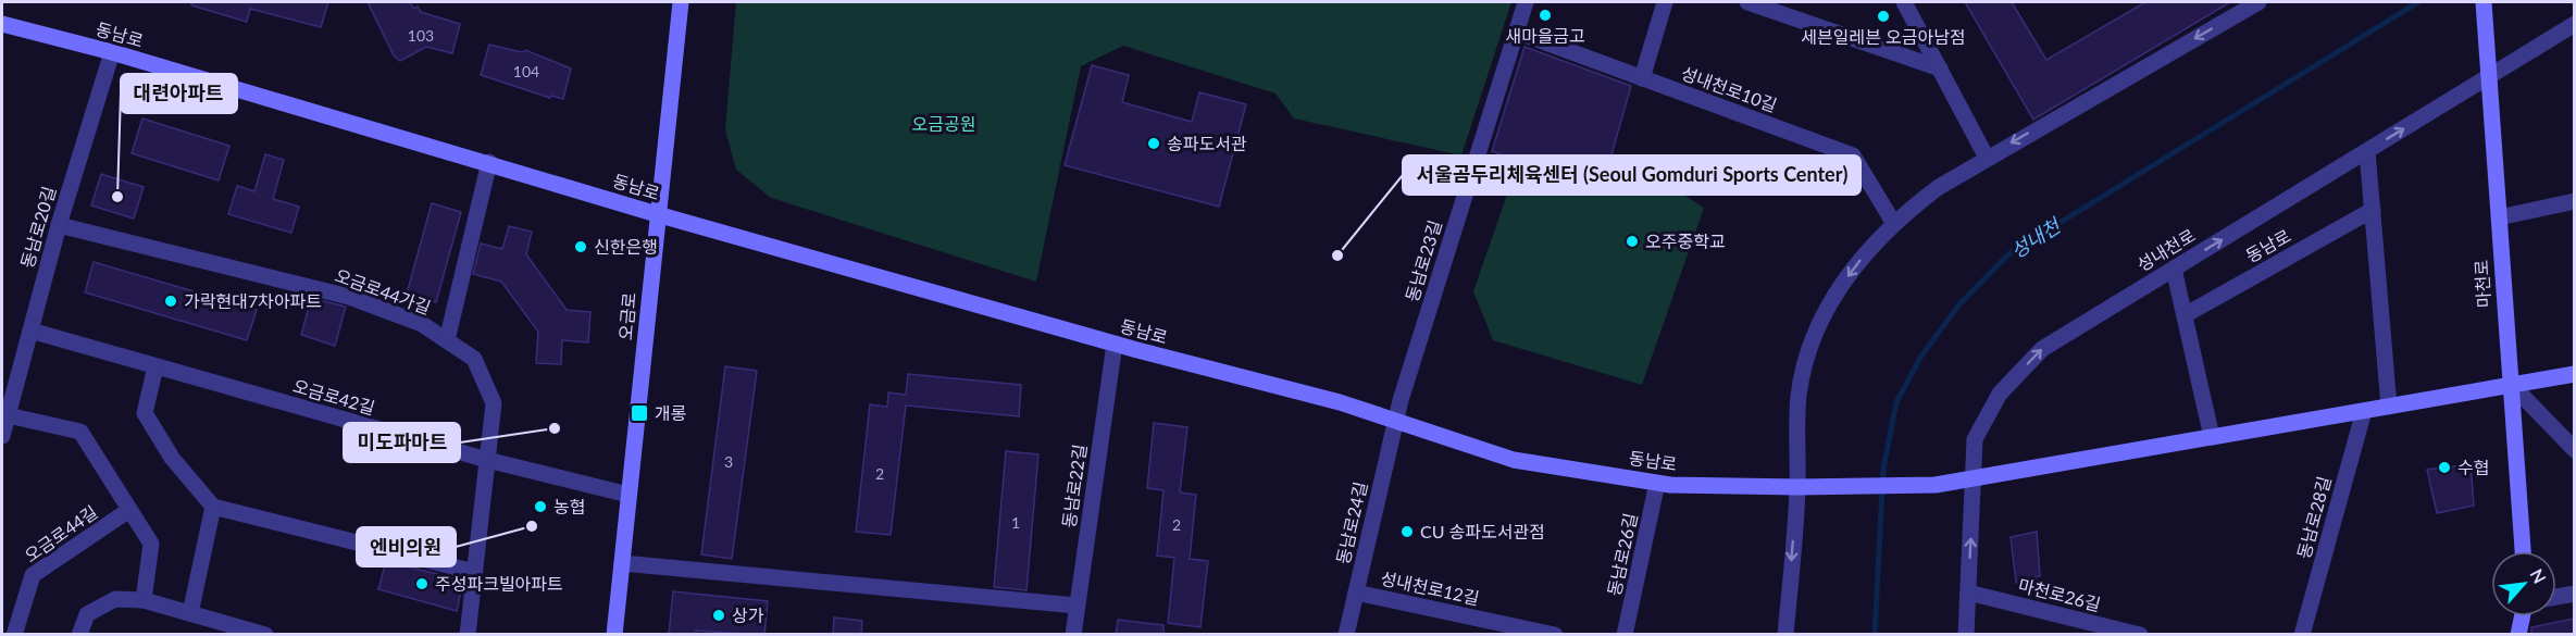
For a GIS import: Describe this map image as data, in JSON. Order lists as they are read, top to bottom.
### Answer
{
  "streets": {
    "main road": ["동남로", "마천로", "오금로"],
    "street": [
      "성내천로10길",
      "동남로20길",
      "성내천로",
      "동남로23길",
      "오금로44가길",
      "오금로42길",
      "동남로22길",
      "동남로28길",
      "동남로24길",
      "오금로44길",
      "동남로26길",
      "성내천로12길",
      "마천로26길"
    ]
  },
  "crossings": [
    ["동남로", "동남로20길"],
    ["동남로", "성내천로"],
    ["동남로", "동남로23길"],
    ["동남로", "오금로"],
    ["동남로", "동남로22길"],
    ["동남로", "동남로24길"],
    ["동남로", "동남로26길"],
    ["성내천로10길", "동남로23길"],
    ["동남로20길", "오금로44가길"],
    ["동남로20길", "오금로42길"],
    ["성내천로", "마천로"],
    ["성내천로", "마천로26길"],
    ["동남로23길", "동남로24길"],
    ["오금로44가길", "오금로42길"],
    ["오금로", "오금로42길"],
    ["동남로24길", "성내천로12길"]
  ],
  "one_way": ["성내천로"],
  "water": ["성내천"],
  "parks": ["오금공원"],
  "places": {
    "other": [
      "새마을금고",
      "세븐일레븐 오금아남점",
      "송파도서관",
      "대련아파트",
      "오주중학교",
      "신한은행",
      "서울곰두리체육센터 (Seoul Gomduri Sports Center)",
      "가락현대7차아파트",
      "미도파마트",
      "수협",
      "농협",
      "엔비의원",
      "CU 송파도서관점",
      "주성파크빌아파트",
      "상가"
    ],
    "transit": ["개롱"]
  },
  "house_numbers": [
    "103",
    "104",
    "3",
    "2",
    "1",
    "2"
  ],
  "north": "top right"
}
